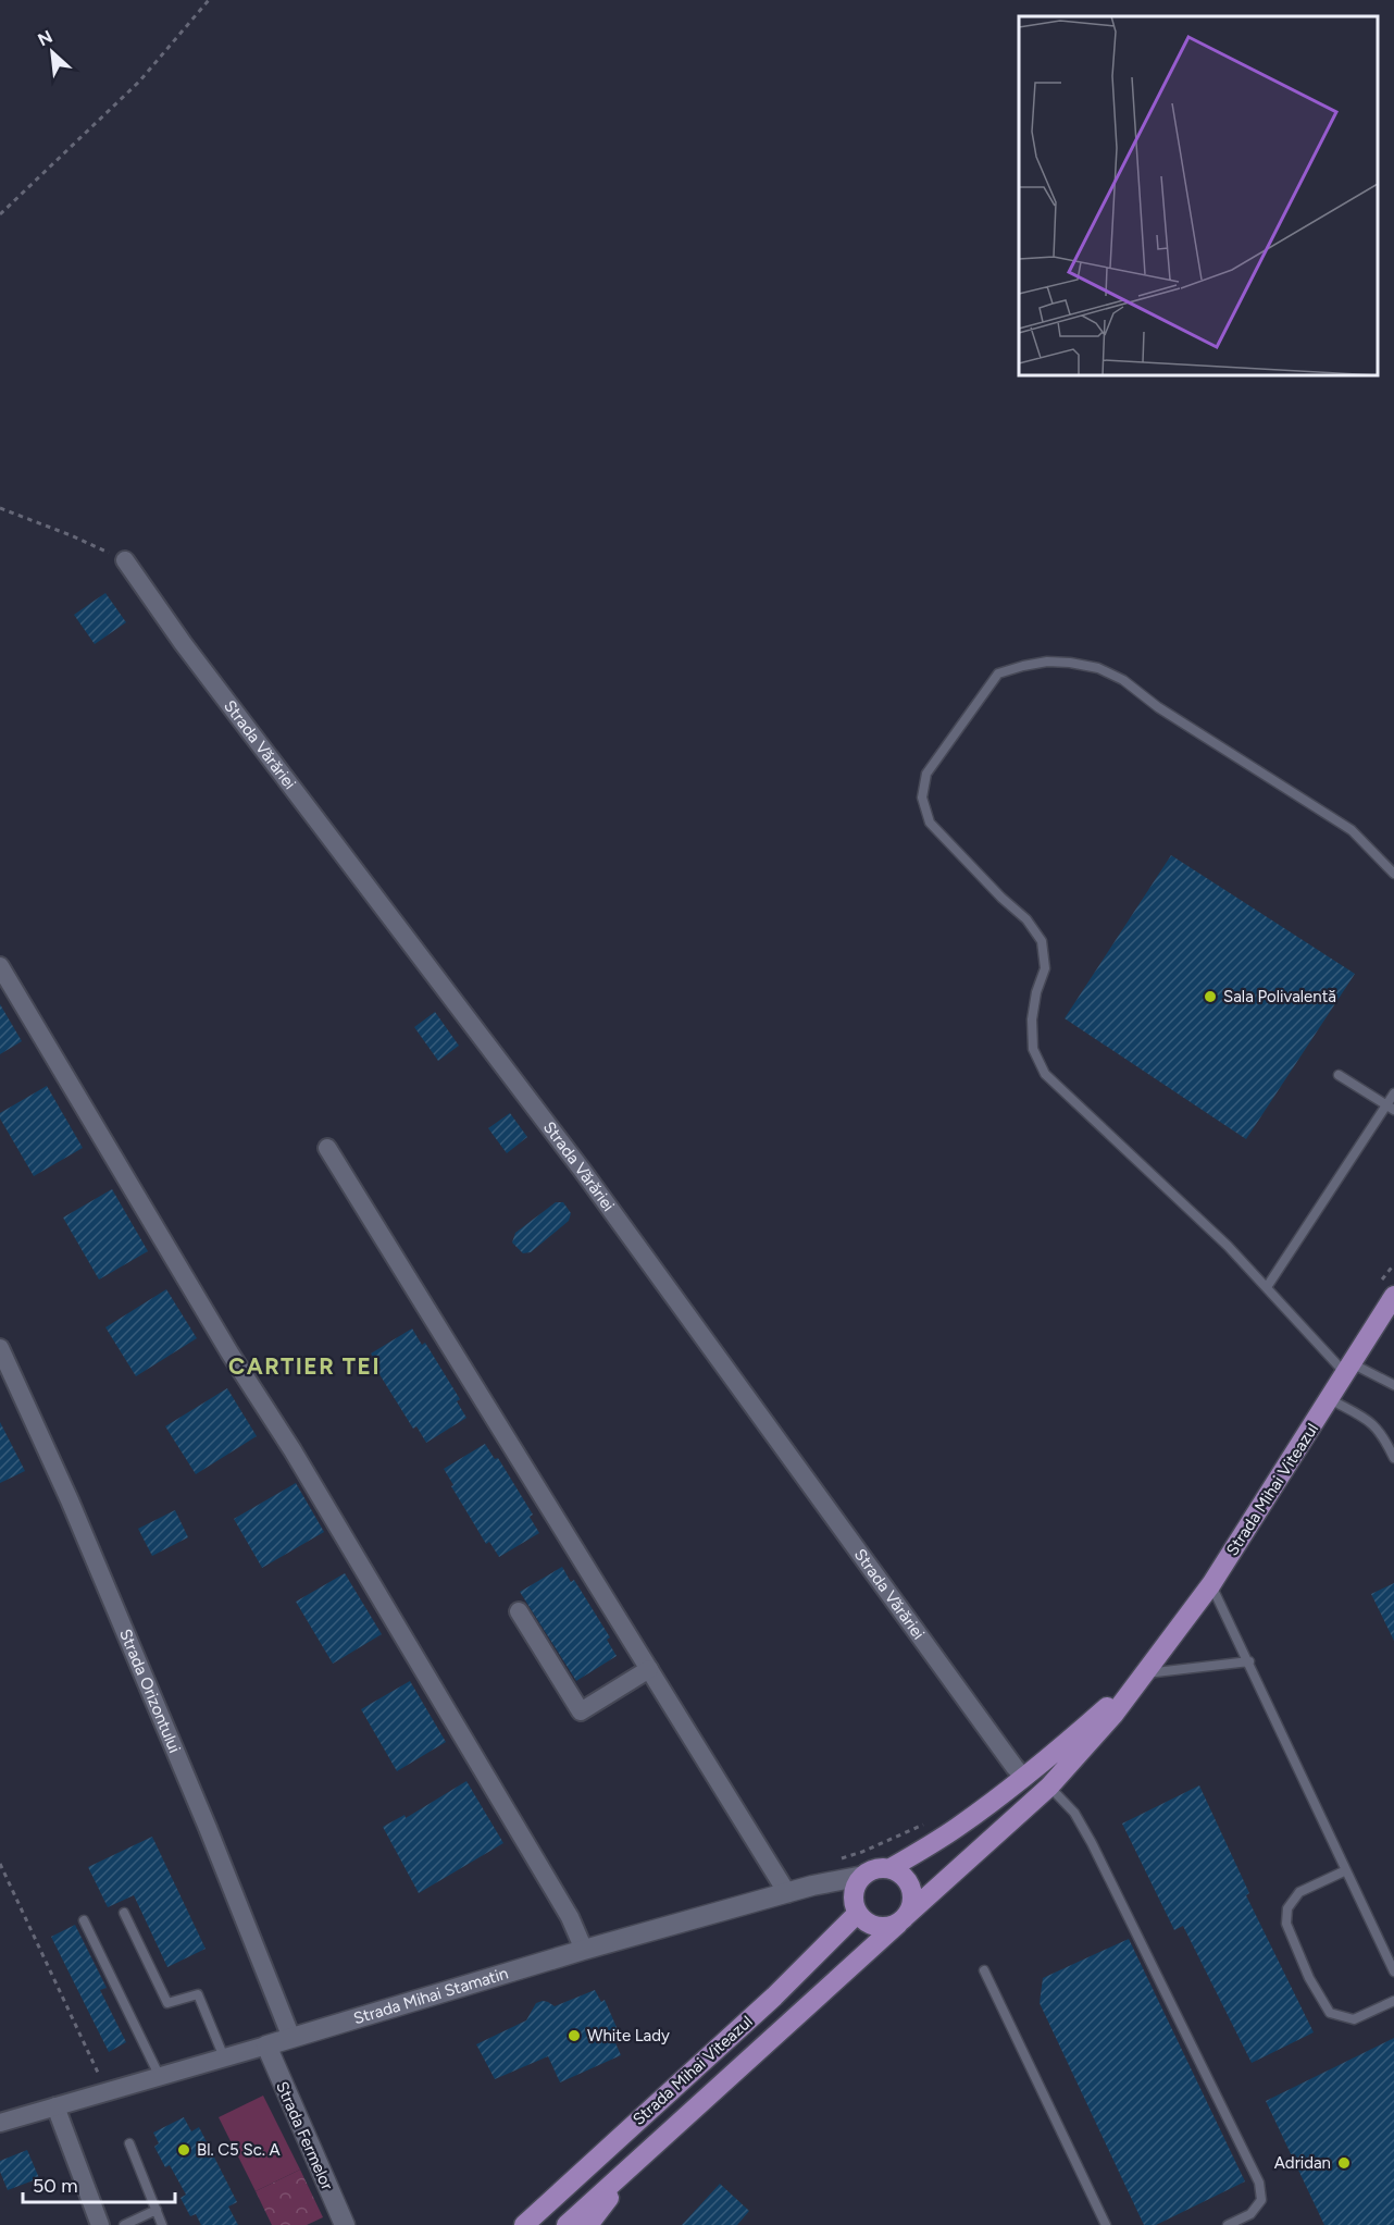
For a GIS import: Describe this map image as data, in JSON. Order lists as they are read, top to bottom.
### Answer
{
  "streets": {
    "main road": ["Strada Mihai Viteazul"],
    "street": [
      "Strada Vărăriei",
      "Strada Orizontului",
      "Strada Mihai Stamatin",
      "Strada Fermelor"
    ]
  },
  "crossings": [
    ["Strada Vărăriei", "Strada Mihai Viteazul"],
    ["Strada Mihai Viteazul", "Strada Mihai Stamatin"],
    ["Strada Orizontului", "Strada Mihai Stamatin"],
    ["Strada Mihai Stamatin", "Strada Fermelor"]
  ],
  "districts": ["CARTIER TEI"],
  "places": [
    "Sala Polivalentă",
    "White Lady",
    "Bl. C5 Sc. A",
    "Adridan"
  ],
  "scale_bar": "50 m",
  "north": "top left"
}
